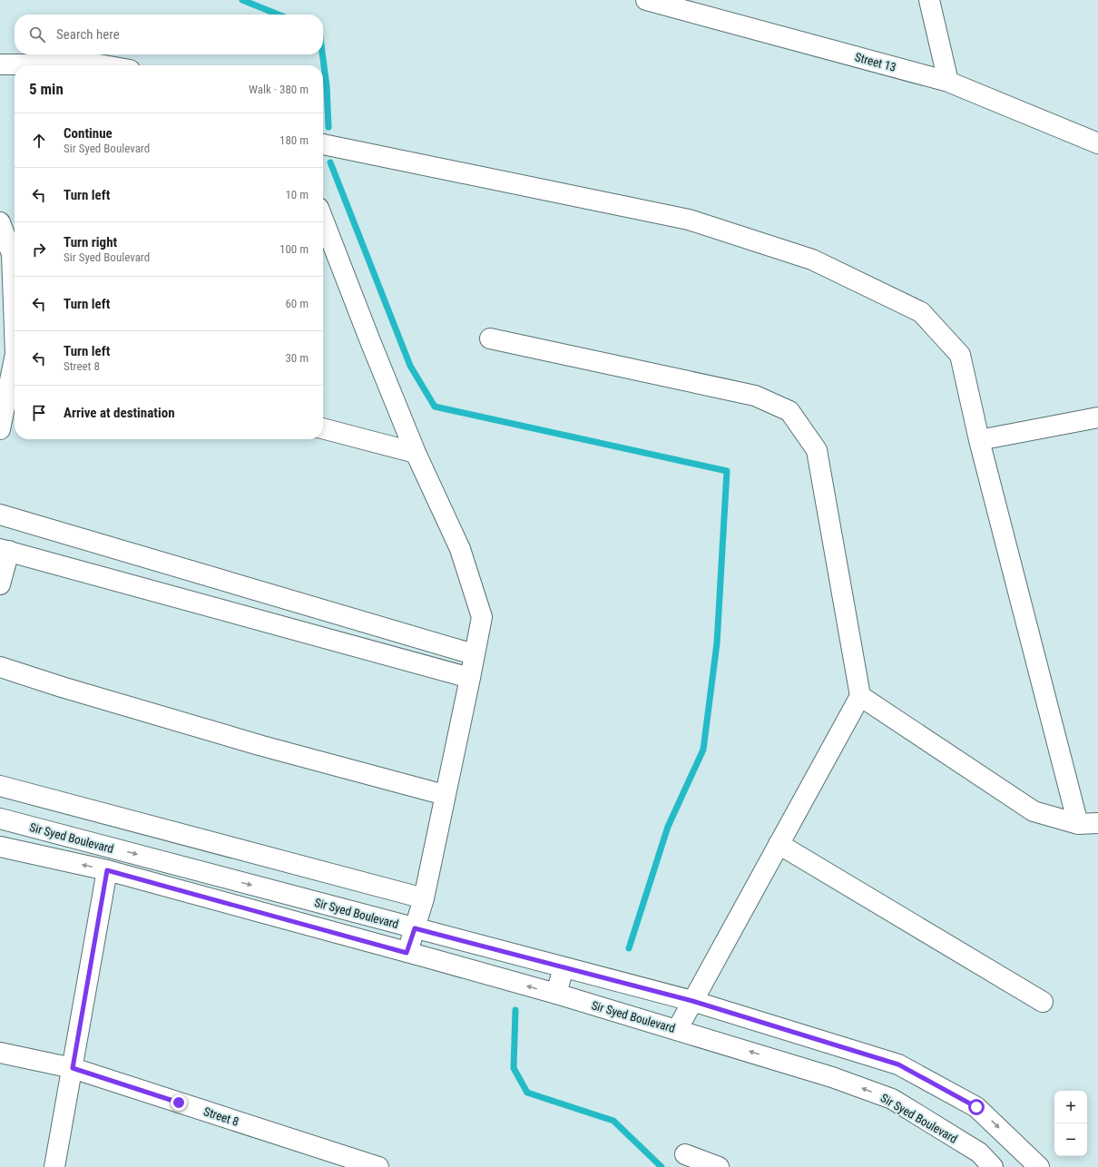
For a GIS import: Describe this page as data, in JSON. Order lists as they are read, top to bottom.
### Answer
{
  "streets": {
    "street": ["Street 13", "Sir Syed Boulevard", "Street 8"]
  },
  "page": {
    "search": "Search here",
    "heading": ["5 min", "Walk · 380 m"],
    "list": [
      ["Continue", "Sir Syed Boulevard", "180 m"],
      ["Turn left", "10 m"],
      ["Turn right", "Sir Syed Boulevard", "100 m"],
      ["Turn left", "60 m"],
      ["Turn left", "Street 8", "30 m"],
      "Arrive at destination"
    ],
    "map_buttons": ["+", "−"]
  }
}
